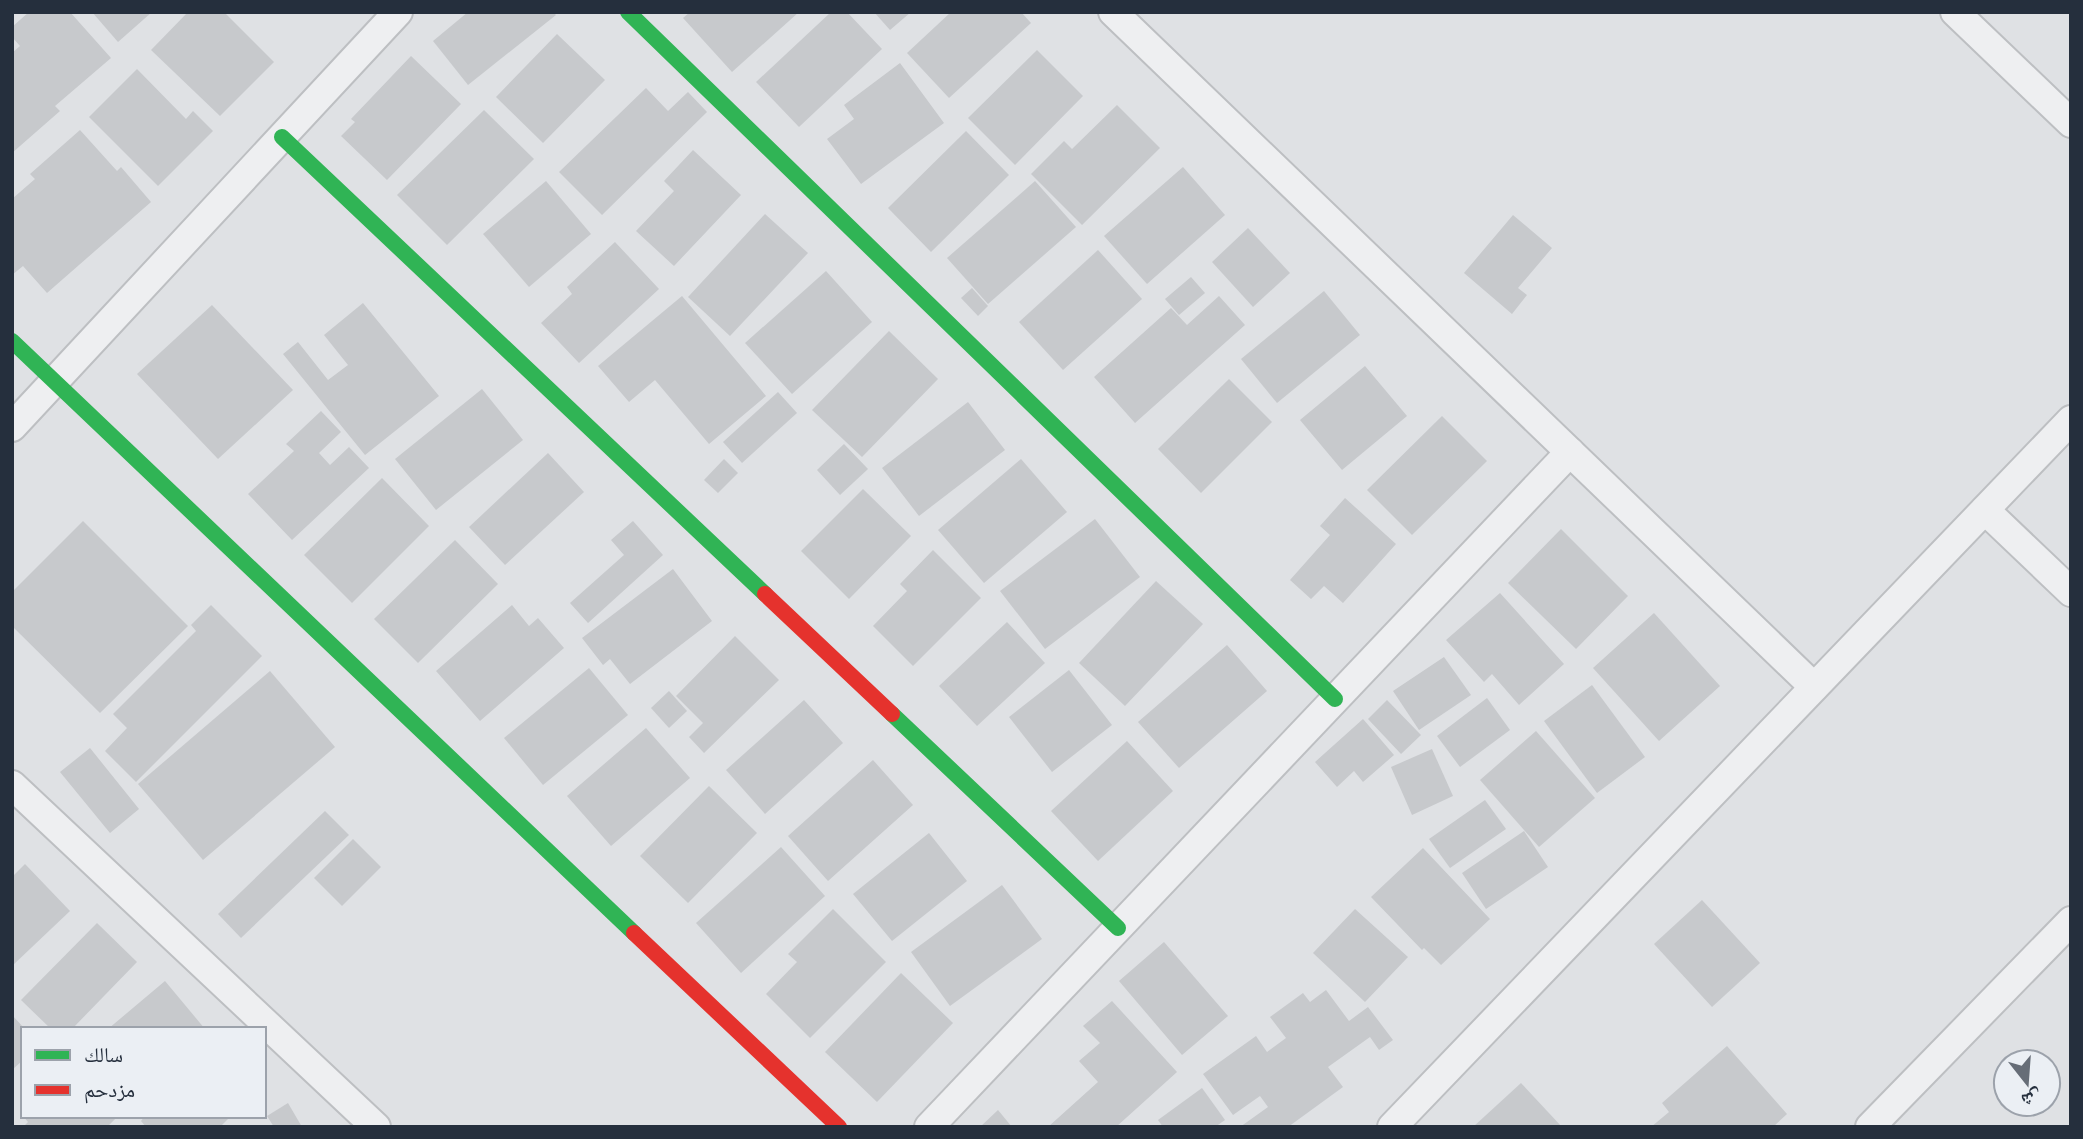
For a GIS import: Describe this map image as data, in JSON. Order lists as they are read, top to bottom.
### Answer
{
  "legend": ["سالك", "مزدحم"],
  "north": "bottom"
}
